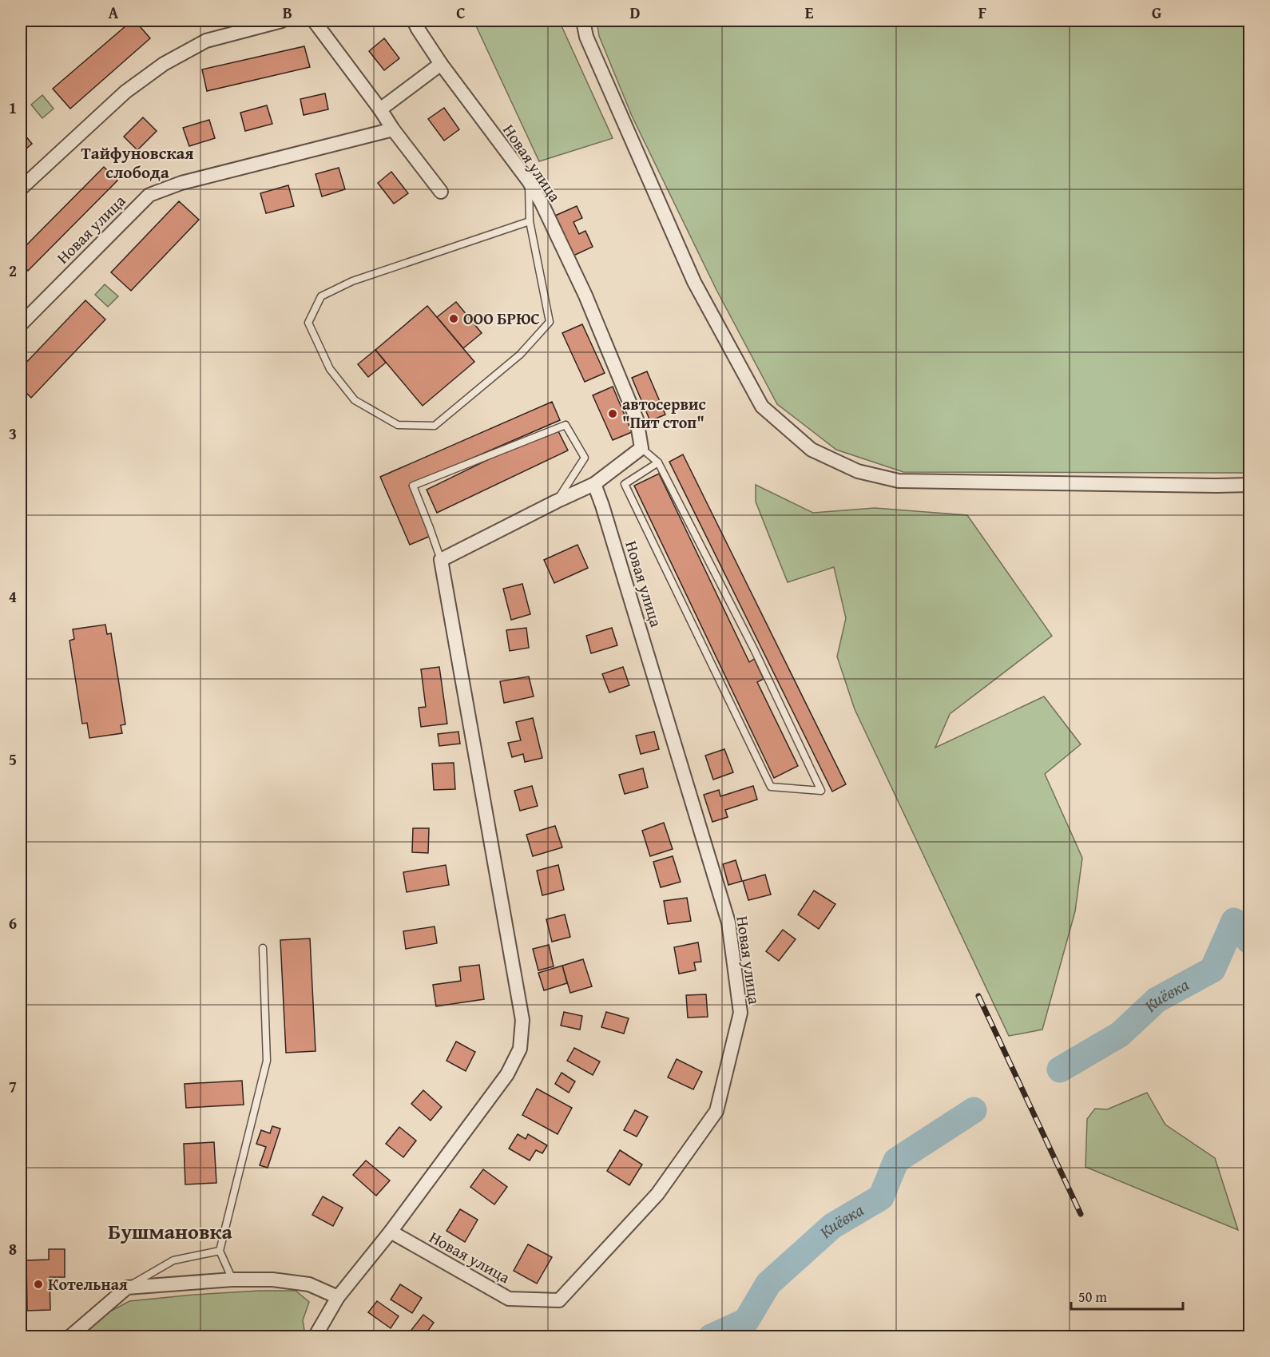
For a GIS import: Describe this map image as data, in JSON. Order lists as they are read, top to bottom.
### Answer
{
  "streets": {
    "street": ["Новая улица"]
  },
  "districts": ["Тайфуновская слобода", "Бушмановка"],
  "water": ["Киёвка"],
  "places": ["ООО БРЮС", "автосервис \"Пит стоп\"", "Котельная"],
  "scale_bar": "50 m",
  "grid": {
    "columns": [
      "A",
      "B",
      "C",
      "D",
      "E",
      "F",
      "G"
    ],
    "rows": [
      "1",
      "2",
      "3",
      "4",
      "5",
      "6",
      "7",
      "8"
    ]
  }
}
